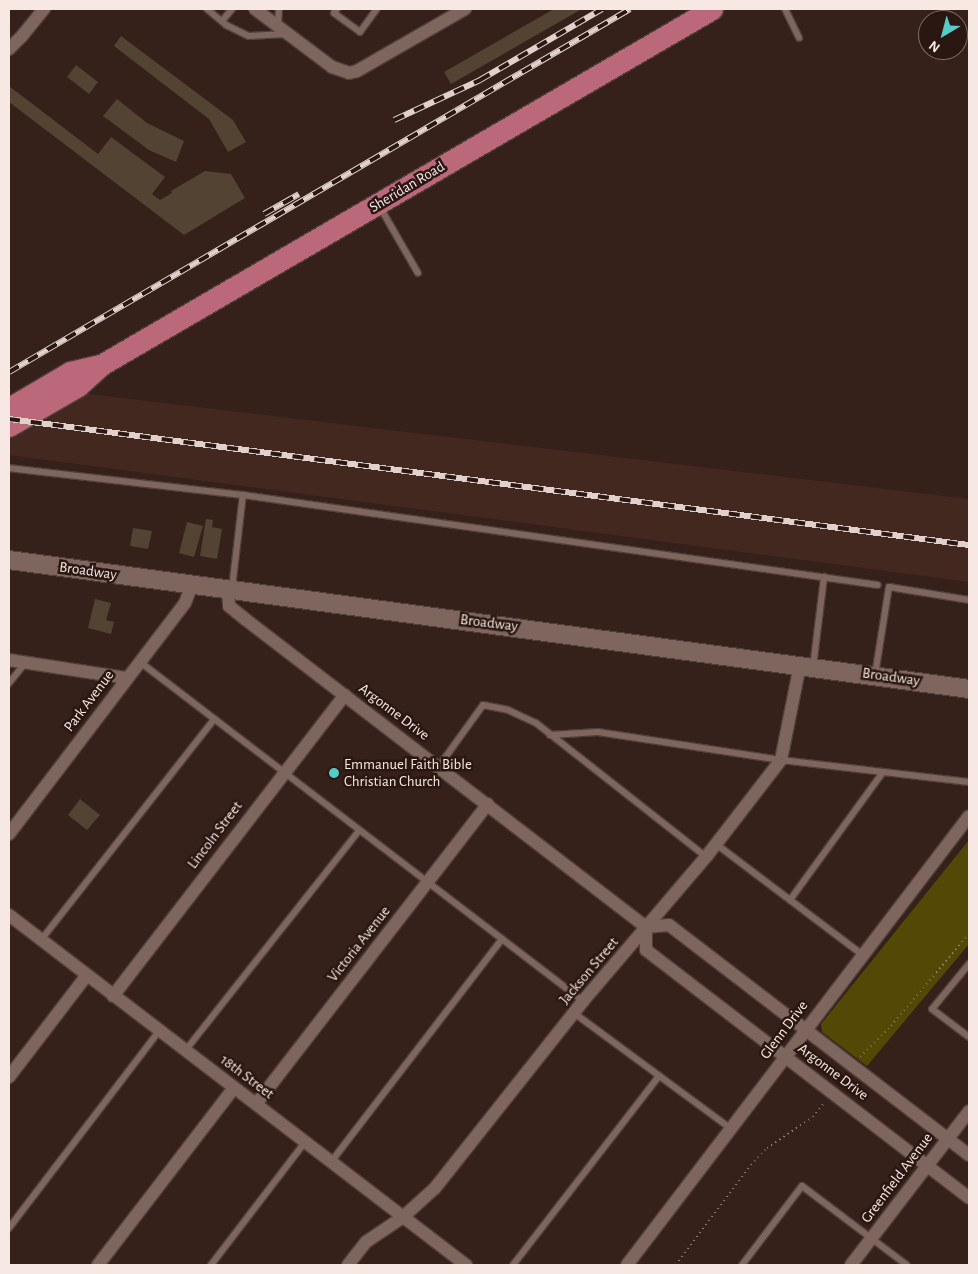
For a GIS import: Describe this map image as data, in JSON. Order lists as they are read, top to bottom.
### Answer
{
  "streets": {
    "highway": ["Sheridan Road"],
    "street": [
      "Broadway",
      "Park Avenue",
      "Argonne Drive",
      "Lincoln Street",
      "Victoria Avenue",
      "Jackson Street",
      "Glenn Drive",
      "18th Street",
      "Greenfield Avenue"
    ]
  },
  "crossings": [
    ["Broadway", "Park Avenue"],
    ["Broadway", "Argonne Drive"],
    ["Broadway", "Jackson Street"],
    ["Argonne Drive", "Lincoln Street"],
    ["Argonne Drive", "Victoria Avenue"],
    ["Argonne Drive", "Jackson Street"],
    ["Argonne Drive", "Glenn Drive"],
    ["Argonne Drive", "Greenfield Avenue"],
    ["Lincoln Street", "18th Street"],
    ["Victoria Avenue", "18th Street"],
    ["Jackson Street", "18th Street"]
  ],
  "places": ["Emmanuel Faith Bible Christian Church"],
  "north": "bottom left"
}
